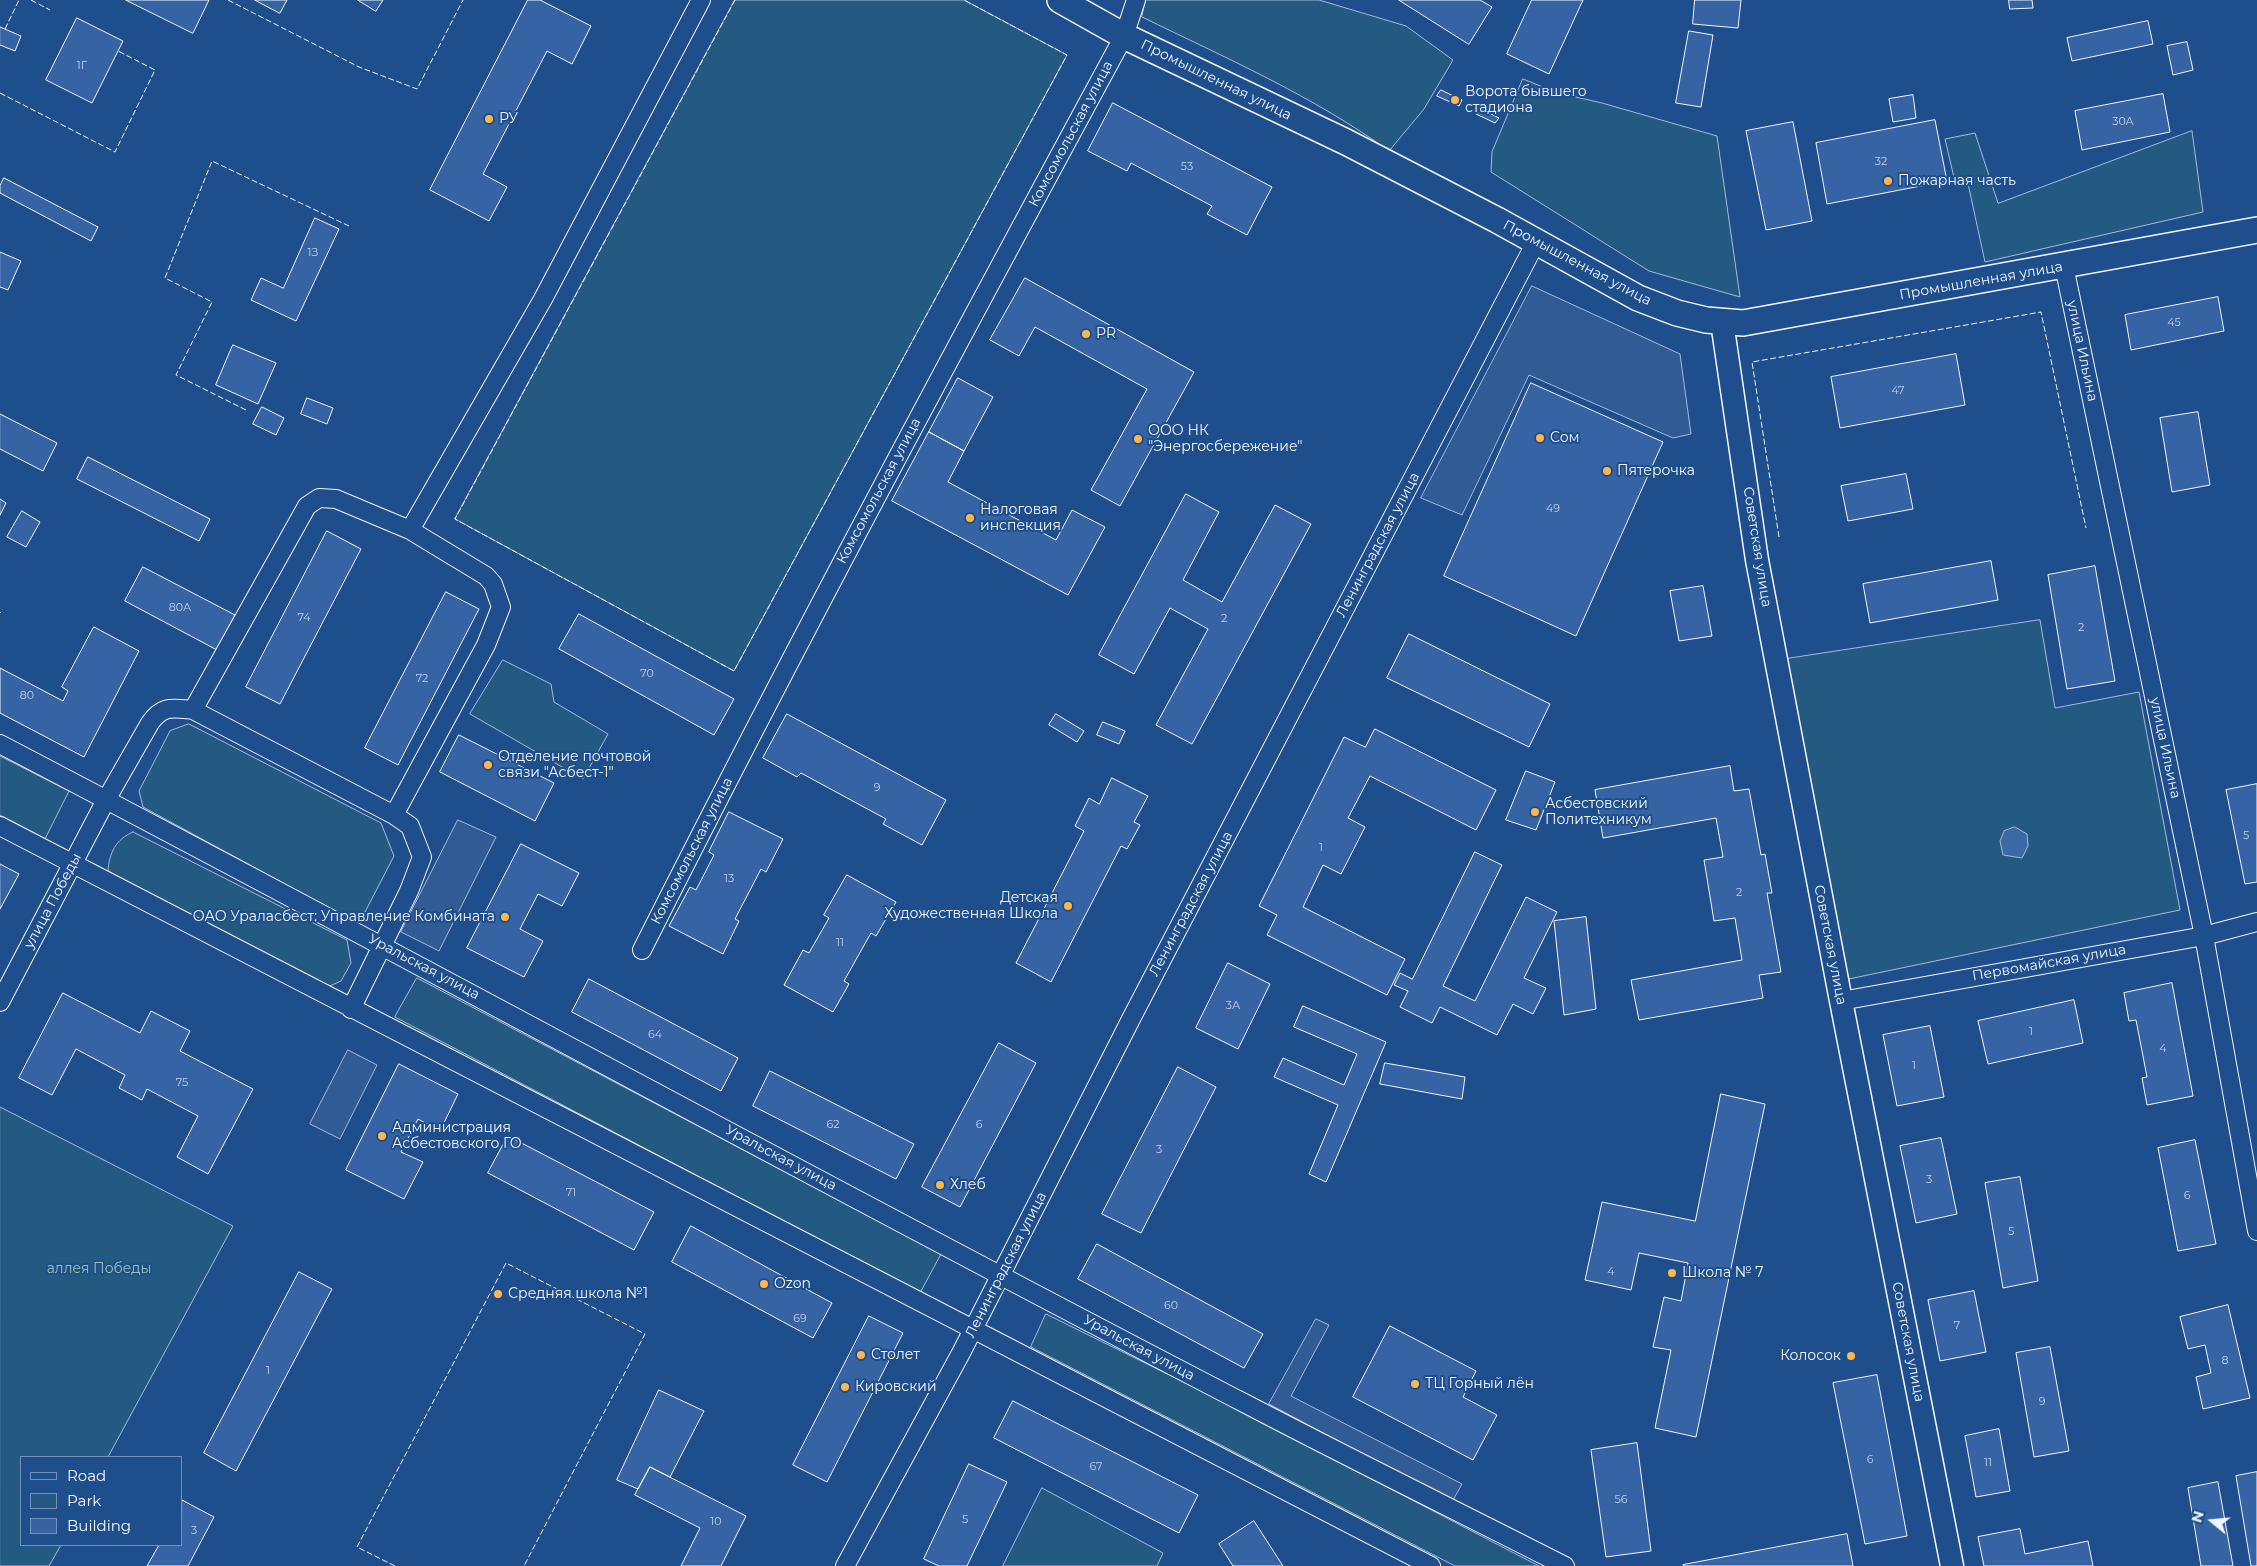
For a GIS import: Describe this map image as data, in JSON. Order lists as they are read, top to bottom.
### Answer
{
  "streets": {
    "main road": ["Промышленная улица"],
    "street": [
      "Комсомольская улица",
      "улица Ильина",
      "Ленинградская улица",
      "Советская улица",
      "улица Победы",
      "Первомайская улица",
      "Уральская улица"
    ]
  },
  "crossings": [
    ["Промышленная улица", "Комсомольская улица"],
    ["Промышленная улица", "улица Ильина"],
    ["Промышленная улица", "Ленинградская улица"],
    ["Промышленная улица", "Советская улица"],
    ["улица Ильина", "Первомайская улица"],
    ["Ленинградская улица", "Уральская улица"],
    ["Советская улица", "Первомайская улица"],
    ["улица Победы", "Уральская улица"]
  ],
  "parks": ["аллея Победы"],
  "places": [
    "Ворота бывшего стадиона",
    "РУ",
    "Пожарная часть",
    "PR",
    "Сом",
    "ООО НК \"Энергосбережение\"",
    "Пятерочка",
    "Налоговая инспекция",
    "Отделение почтовой связи \"Асбест-1\"",
    "Асбестовский Политехникум",
    "Детская Художественная Школа",
    "ОАО Ураласбест: Управление Комбината",
    "Администрация Асбестовского ГО",
    "Хлеб",
    "Школа № 7",
    "Ozon",
    "Средняя школа №1",
    "Столет",
    "Колосок",
    "ТЦ Горный лён",
    "Кировский"
  ],
  "house_numbers": [
    "1Г",
    "30А",
    "32",
    "53",
    "1З",
    "45",
    "47",
    "49",
    "80А",
    "74",
    "2",
    "2",
    "70",
    "72",
    "80",
    "9",
    "5",
    "1",
    "13",
    "2",
    "11",
    "3А",
    "1",
    "64",
    "4",
    "1",
    "75",
    "62",
    "6",
    "3",
    "3",
    "71",
    "6",
    "5",
    "4",
    "60",
    "69",
    "7",
    "8",
    "1",
    "9",
    "6",
    "11",
    "67",
    "56",
    "5",
    "10",
    "3"
  ],
  "legend": ["Road", "Park", "Building"],
  "north": "left"
}
